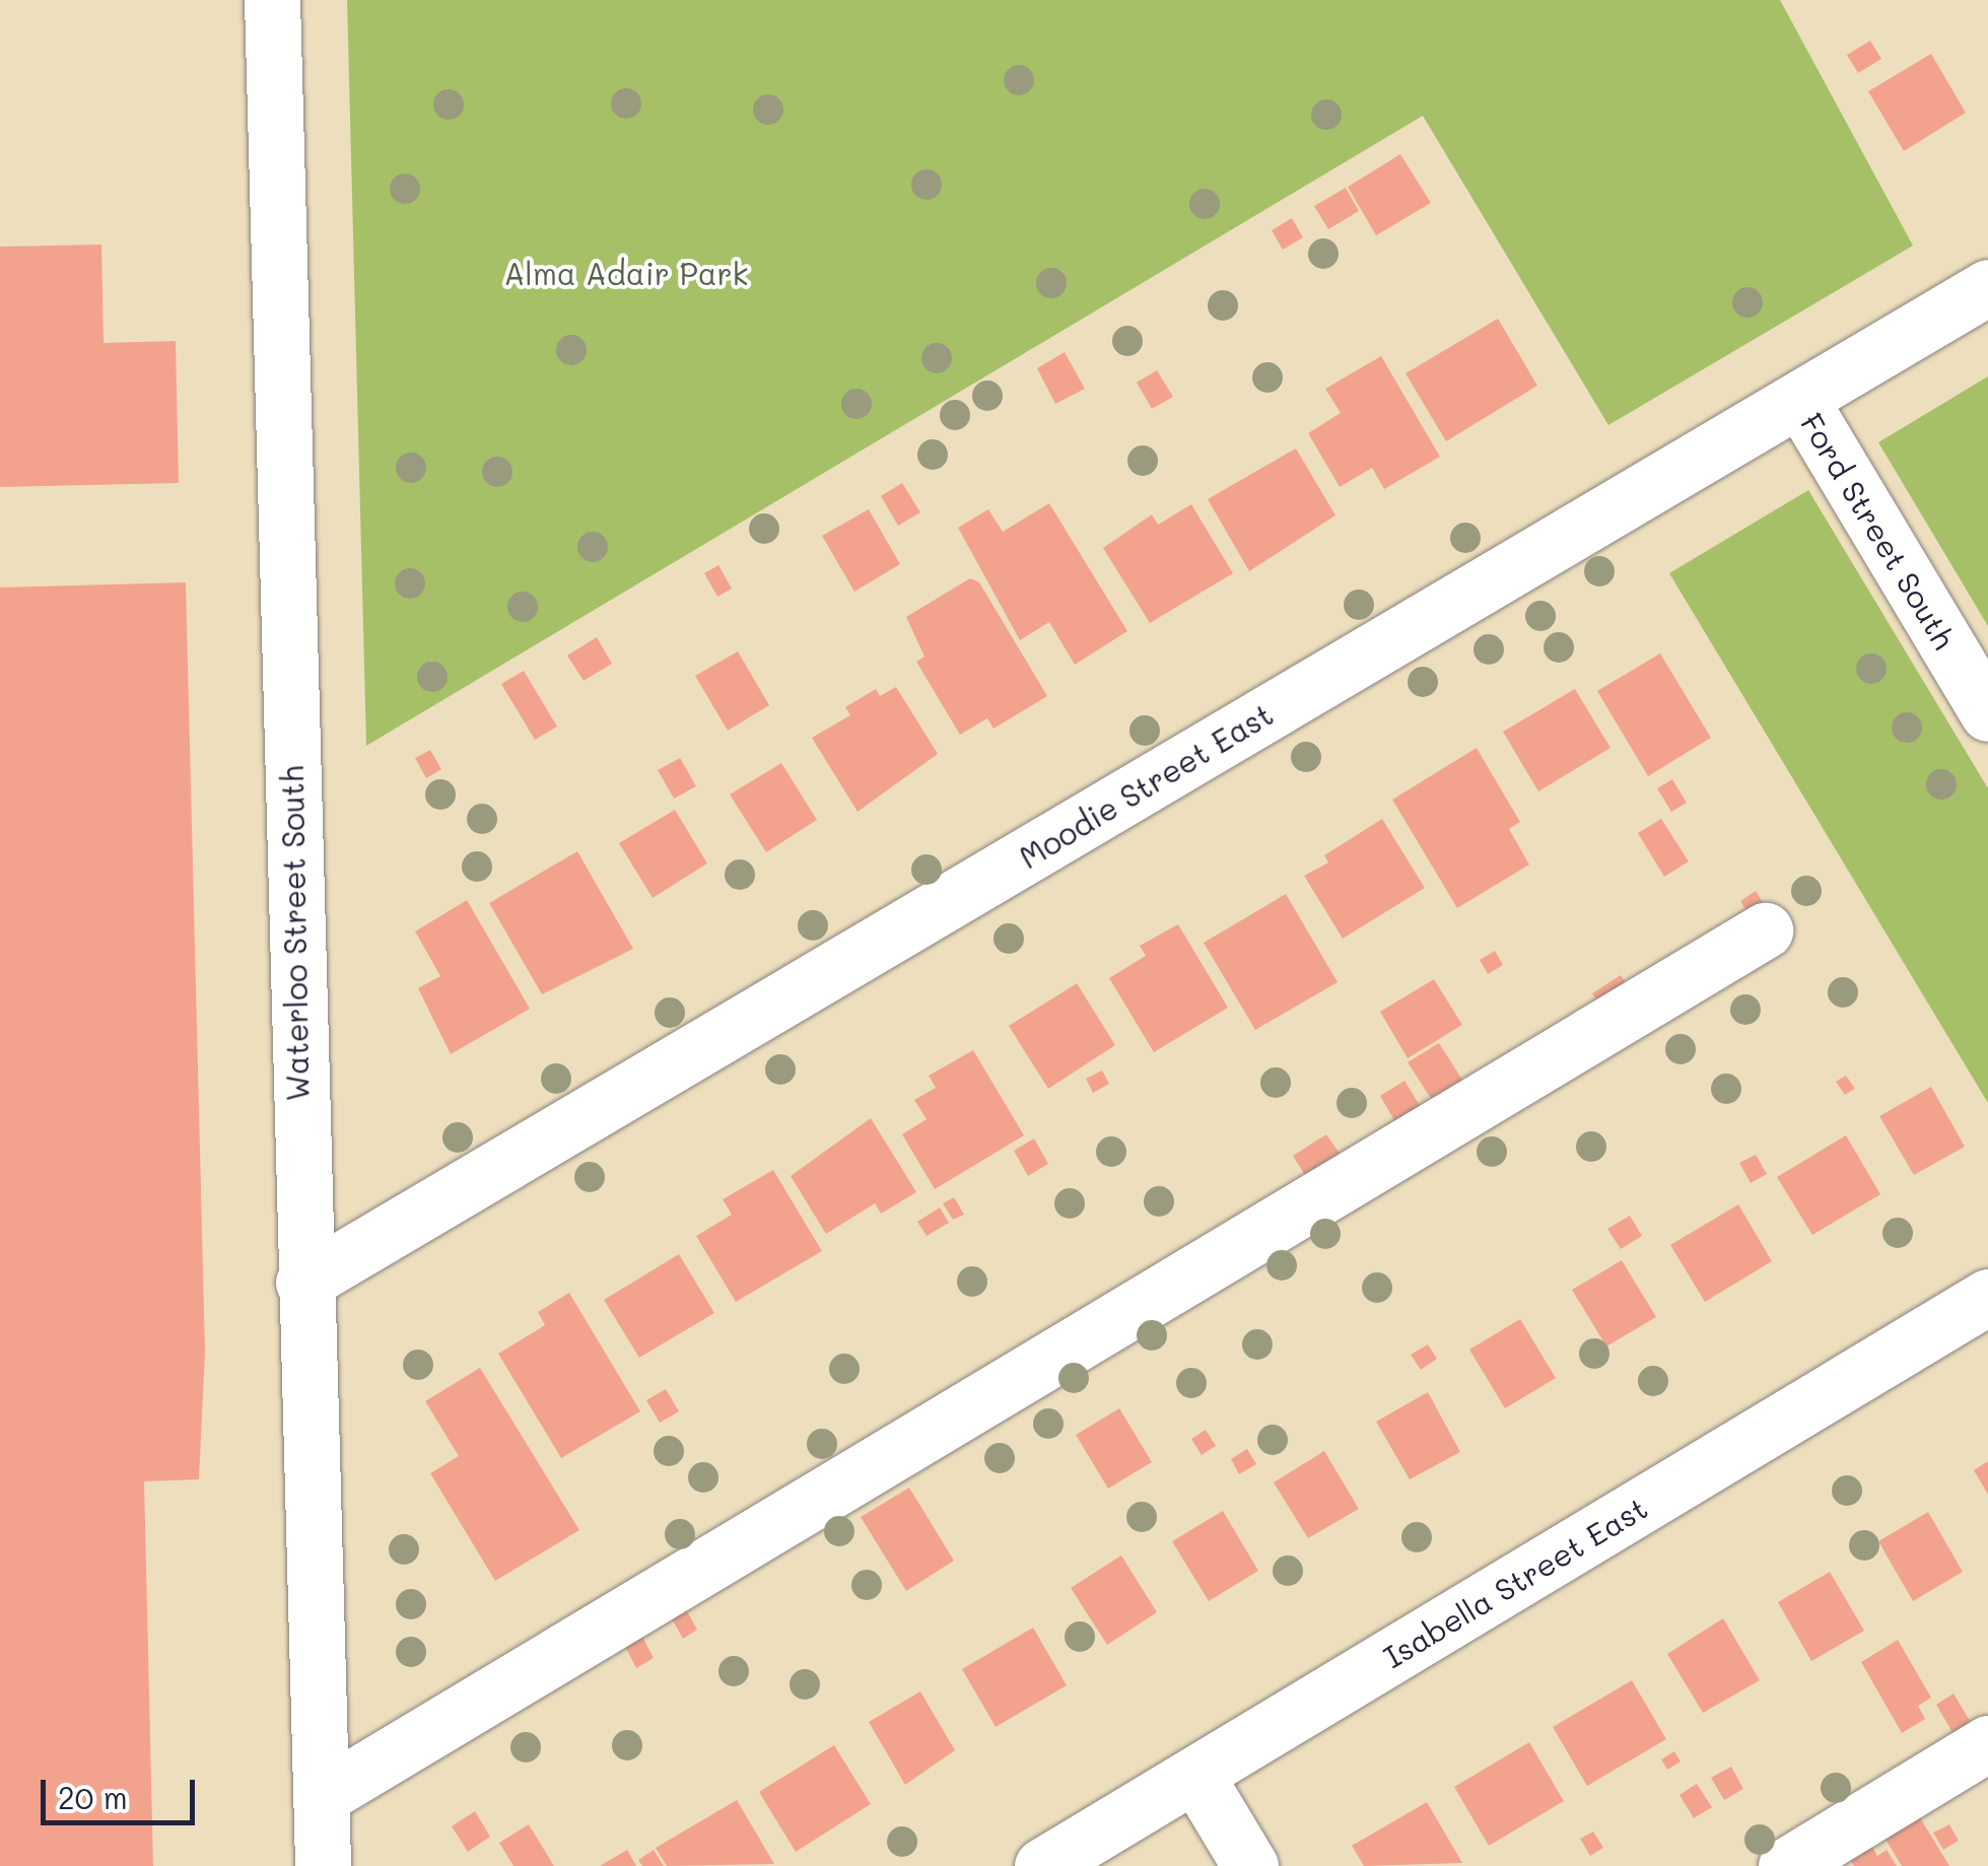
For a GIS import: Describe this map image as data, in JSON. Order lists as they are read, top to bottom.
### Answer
{
  "streets": {
    "street": [
      "Ford Street South",
      "Moodie Street East",
      "Waterloo Street South",
      "Isabella Street East"
    ]
  },
  "crossings": [
    ["Ford Street South", "Moodie Street East"],
    ["Moodie Street East", "Waterloo Street South"]
  ],
  "parks": ["Alma Adair Park"],
  "scale_bar": "20 m"
}
